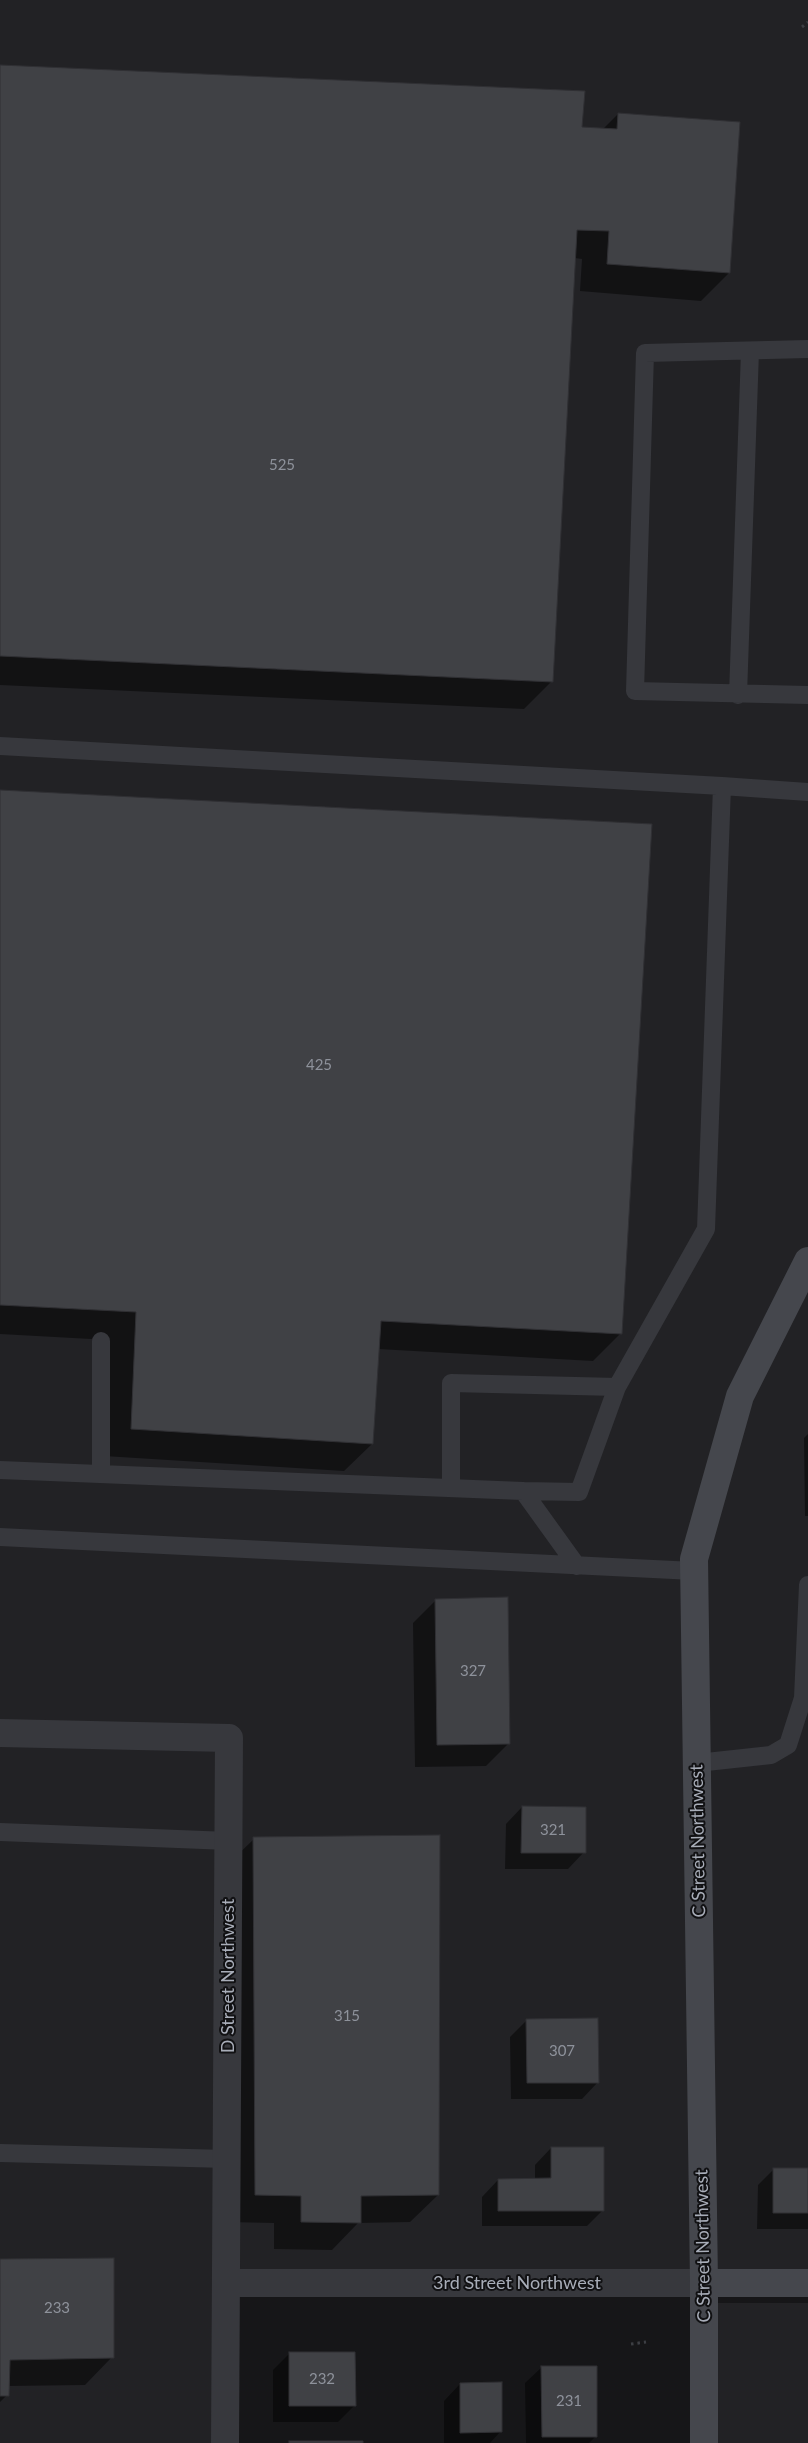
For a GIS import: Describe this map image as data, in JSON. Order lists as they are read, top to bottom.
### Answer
{
  "streets": {
    "street": ["C Street Northwest", "D Street Northwest", "3rd Street Northwest"]
  },
  "crossings": [
    ["C Street Northwest", "3rd Street Northwest"],
    ["D Street Northwest", "3rd Street Northwest"]
  ],
  "house_numbers": [
    "525",
    "425",
    "327",
    "321",
    "315",
    "307",
    "233",
    "232",
    "231"
  ]
}
